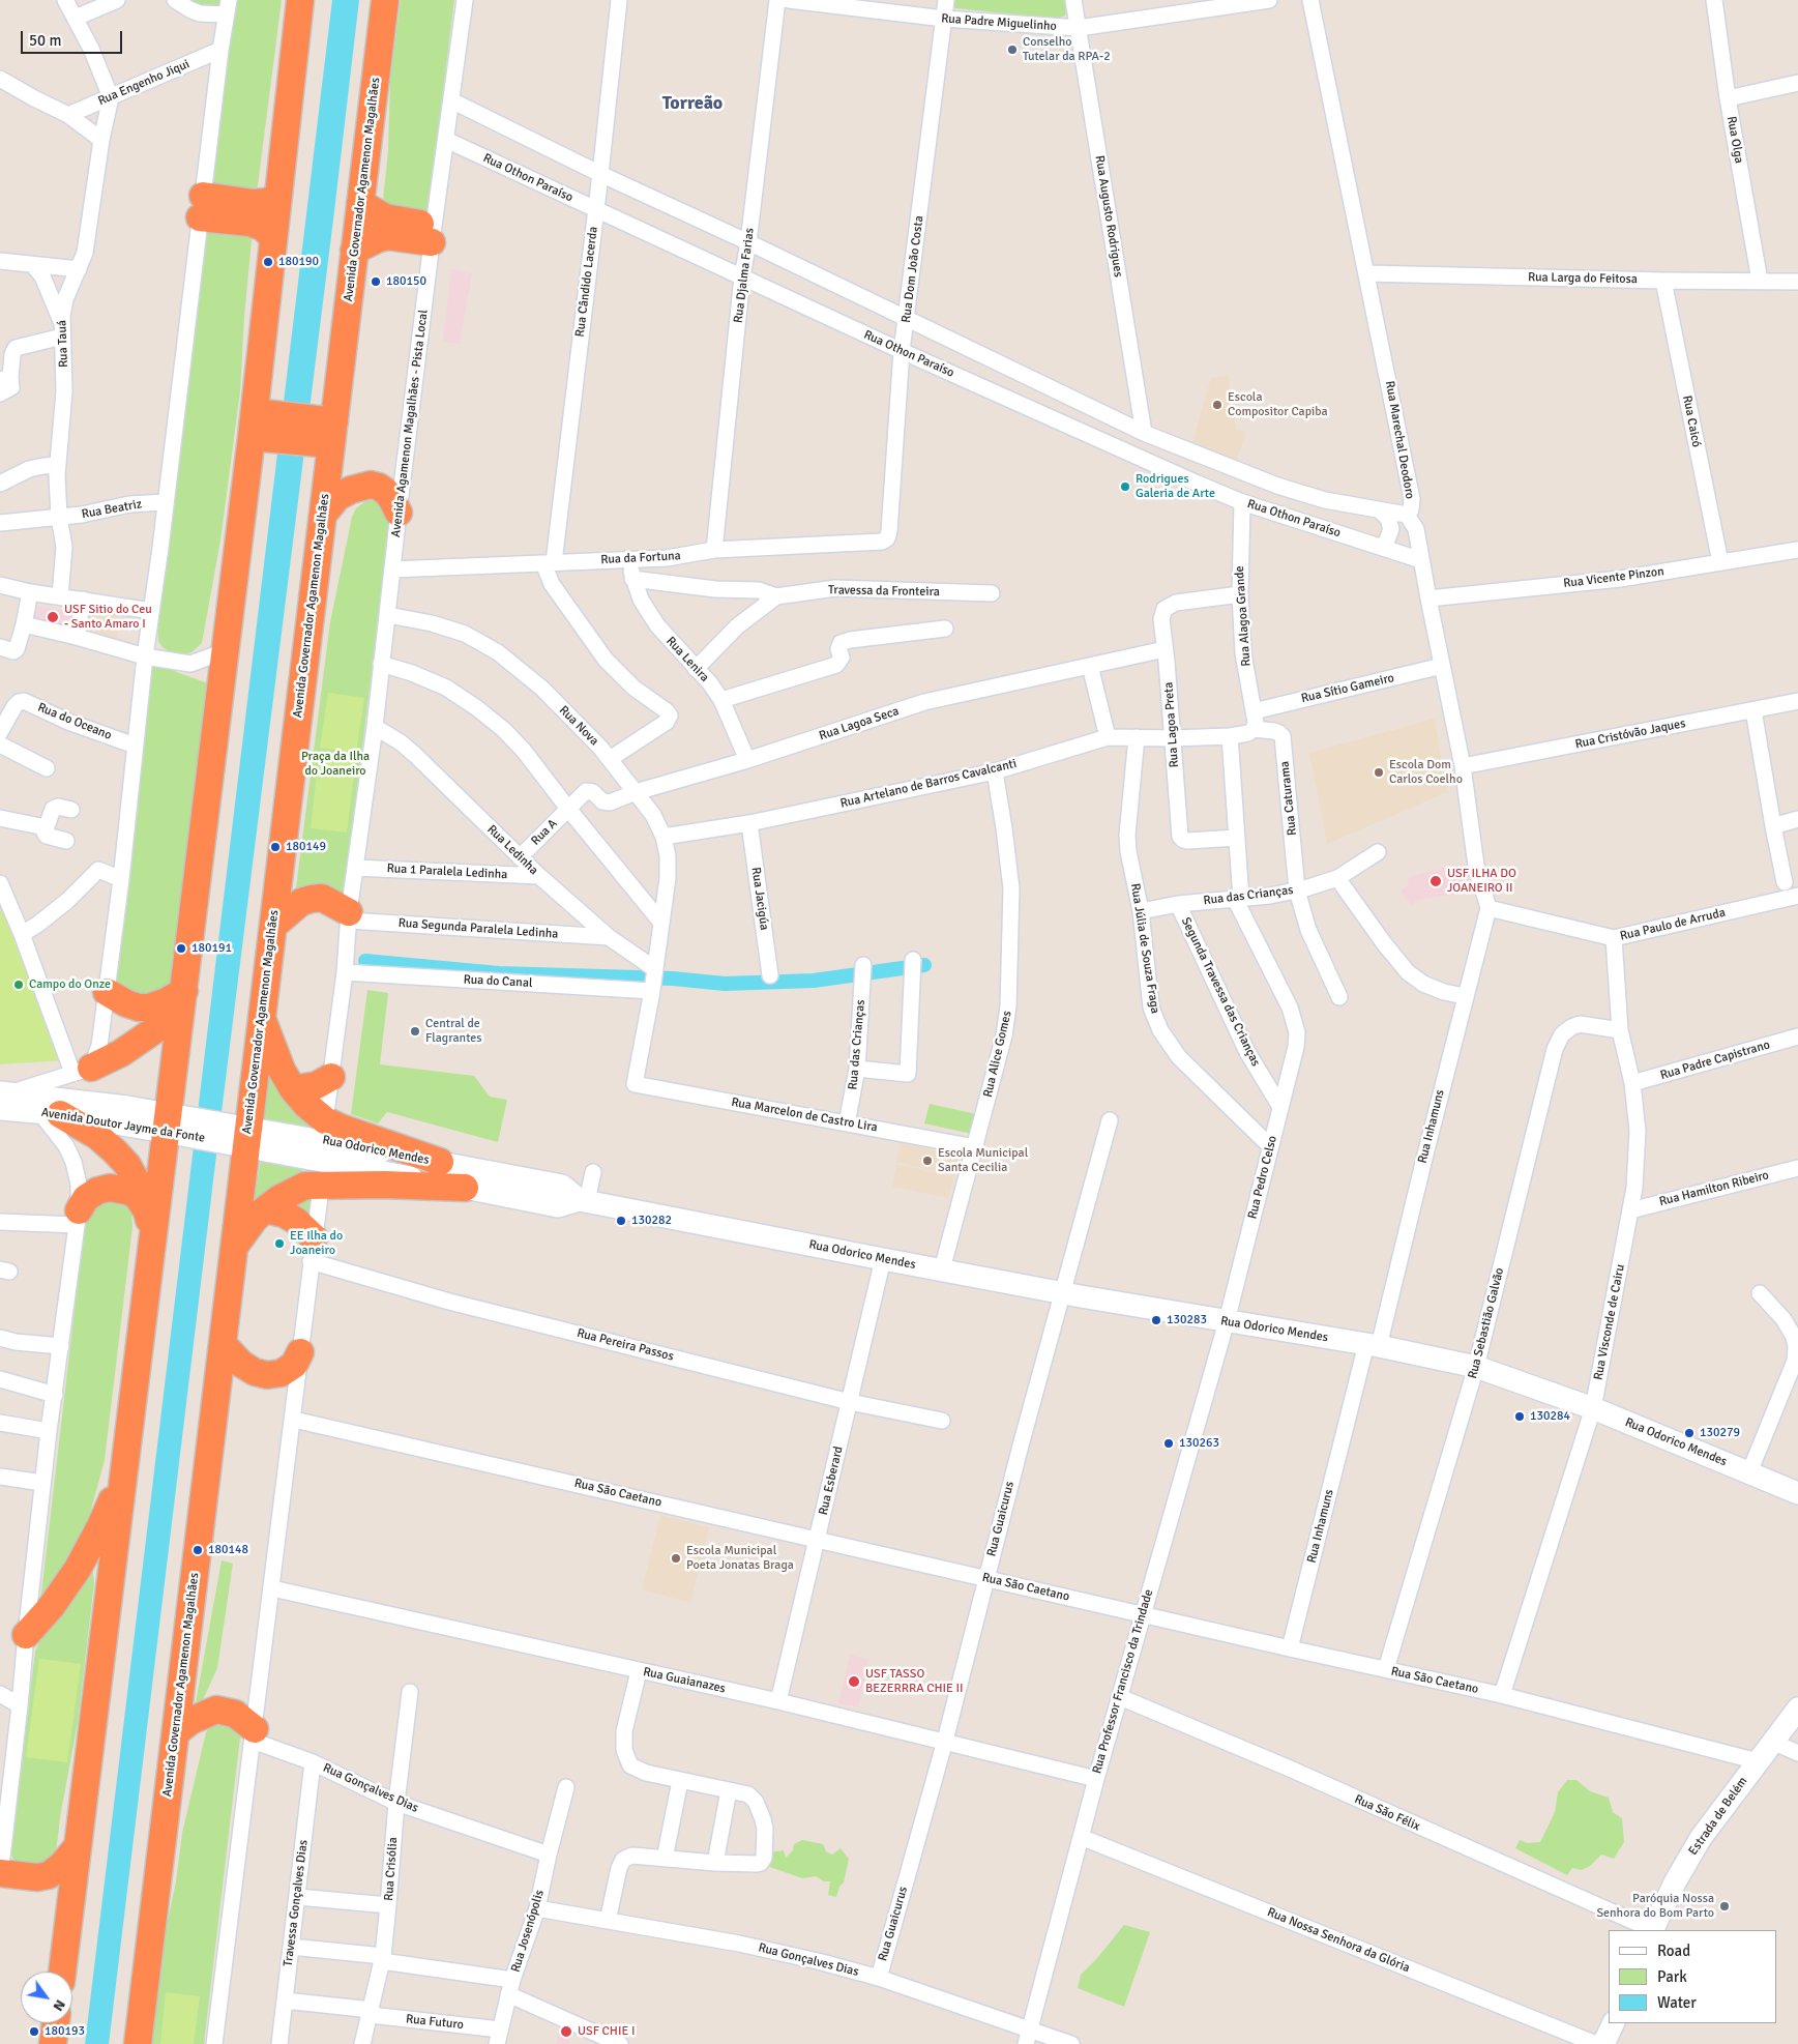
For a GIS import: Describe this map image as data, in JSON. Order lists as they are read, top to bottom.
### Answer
{
  "streets": {
    "highway": ["Avenida Governador Agamenon Magalhães"],
    "main road": ["Avenida Doutor Jayme da Fonte", "Rua Odorico Mendes", "Estrada de Belém"],
    "street": [
      "Rua Padre Miguelinho",
      "Rua Engenho Jiqui",
      "Rua Olga",
      "Rua Othon Paraíso",
      "Rua Augusto Rodrigues",
      "Rua Dom João Costa",
      "Rua Djalma Farias",
      "Rua Larga do Feitosa",
      "Rua Cândido Lacerda",
      "Rua Tauá",
      "Rua Caicó",
      "Avenida Agamenon Magalhães - Pista Local",
      "Rua Marechal Deodoro",
      "Rua Beatriz",
      "Rua da Fortuna",
      "Rua Vicente Pinzon",
      "Travessa da Fronteira",
      "Rua Alagoa Grande",
      "Rua Lenira",
      "Rua Sítio Gameiro",
      "Rua do Oceano",
      "Rua Lagoa Seca",
      "Rua Lagoa Preta",
      "Rua Nova",
      "Rua Cristóvão Jaques",
      "Rua Artelano de Barros Cavalcanti",
      "Rua Caturama",
      "Rua A",
      "Rua Ledinha",
      "Rua 1 Paralela Ledinha",
      "Rua das Crianças",
      "Rua Jacigúa",
      "Rua Paulo de Arruda",
      "Rua Segunda Paralela Ledinha",
      "Rua Júlia de Souza Fraga",
      "Rua do Canal",
      "Segunda Travessa das Crianças",
      "Rua Alice Gomes",
      "Rua Padre Capistrano",
      "Rua Marcelon de Castro Lira",
      "Rua Inhamuns",
      "Rua Pedro Celso",
      "Rua Hamilton Ribeiro",
      "Rua Visconde de Cairu",
      "Rua Sebastião Galvão",
      "Rua Pereira Passos",
      "Rua Esberard",
      "Rua São Caetano",
      "Rua Guaicurus",
      "Rua Guaianazes",
      "Rua Professor Francisco da Trindade",
      "Rua Gonçalves Dias",
      "Rua São Félix",
      "Rua Crisólia",
      "Travessa Gonçalves Dias",
      "Rua Josenópolis",
      "Rua Nossa Senhora da Glória",
      "Rua Futuro"
    ]
  },
  "crossings": [
    ["Rua Padre Miguelinho", "Rua Augusto Rodrigues"],
    ["Rua Padre Miguelinho", "Rua Dom João Costa"],
    ["Rua Engenho Jiqui", "Rua Tauá"],
    ["Rua Olga", "Rua Larga do Feitosa"],
    ["Rua Othon Paraíso", "Rua Augusto Rodrigues"],
    ["Rua Othon Paraíso", "Rua Dom João Costa"],
    ["Rua Othon Paraíso", "Rua Djalma Farias"],
    ["Rua Othon Paraíso", "Rua Cândido Lacerda"],
    ["Rua Othon Paraíso", "Avenida Agamenon Magalhães - Pista Local"],
    ["Rua Othon Paraíso", "Rua Marechal Deodoro"],
    ["Rua Othon Paraíso", "Rua Alagoa Grande"],
    ["Avenida Governador Agamenon Magalhães", "Avenida Doutor Jayme da Fonte"],
    ["Avenida Governador Agamenon Magalhães", "Rua Odorico Mendes"],
    ["Rua Dom João Costa", "Rua da Fortuna"],
    ["Rua Djalma Farias", "Rua da Fortuna"],
    ["Rua Larga do Feitosa", "Rua Caicó"],
    ["Rua Larga do Feitosa", "Rua Marechal Deodoro"],
    ["Rua Cândido Lacerda", "Rua da Fortuna"],
    ["Rua Tauá", "Rua Beatriz"],
    ["Rua Caicó", "Rua Vicente Pinzon"],
    ["Avenida Agamenon Magalhães - Pista Local", "Rua da Fortuna"],
    ["Rua Marechal Deodoro", "Rua Vicente Pinzon"],
    ["Rua Marechal Deodoro", "Rua Sítio Gameiro"],
    ["Rua Marechal Deodoro", "Rua Cristóvão Jaques"],
    ["Rua Marechal Deodoro", "Rua Paulo de Arruda"],
    ["Rua Marechal Deodoro", "Rua Inhamuns"],
    ["Rua da Fortuna", "Rua Lenira"],
    ["Travessa da Fronteira", "Rua Lenira"],
    ["Rua Alagoa Grande", "Rua Sítio Gameiro"],
    ["Rua Alagoa Grande", "Rua Lagoa Preta"],
    ["Rua Alagoa Grande", "Rua Artelano de Barros Cavalcanti"],
    ["Rua Alagoa Grande", "Rua Caturama"],
    ["Rua Lenira", "Rua Lagoa Seca"],
    ["Rua Lagoa Seca", "Rua Lagoa Preta"],
    ["Rua Lagoa Seca", "Rua Nova"],
    ["Rua Lagoa Seca", "Rua A"],
    ["Rua Lagoa Preta", "Rua Artelano de Barros Cavalcanti"],
    ["Rua Nova", "Rua Artelano de Barros Cavalcanti"],
    ["Rua Nova", "Rua Ledinha"],
    ["Rua Nova", "Rua do Canal"],
    ["Rua Nova", "Rua Marcelon de Castro Lira"],
    ["Rua Artelano de Barros Cavalcanti", "Rua Caturama"],
    ["Rua Artelano de Barros Cavalcanti", "Rua Jacigúa"],
    ["Rua Artelano de Barros Cavalcanti", "Rua Júlia de Souza Fraga"],
    ["Rua Artelano de Barros Cavalcanti", "Rua Alice Gomes"],
    ["Rua Caturama", "Rua das Crianças"],
    ["Rua A", "Rua Ledinha"],
    ["Rua Ledinha", "Rua 1 Paralela Ledinha"],
    ["Rua Ledinha", "Rua Segunda Paralela Ledinha"],
    ["Rua Ledinha", "Rua do Canal"],
    ["Rua das Crianças", "Rua Júlia de Souza Fraga"],
    ["Rua das Crianças", "Segunda Travessa das Crianças"],
    ["Rua das Crianças", "Rua Marcelon de Castro Lira"],
    ["Rua das Crianças", "Rua Pedro Celso"],
    ["Rua Paulo de Arruda", "Rua Inhamuns"],
    ["Rua Paulo de Arruda", "Rua Visconde de Cairu"],
    ["Rua Júlia de Souza Fraga", "Rua Pedro Celso"],
    ["Segunda Travessa das Crianças", "Rua Pedro Celso"],
    ["Rua Alice Gomes", "Rua Marcelon de Castro Lira"],
    ["Rua Alice Gomes", "Rua Odorico Mendes"],
    ["Rua Padre Capistrano", "Rua Visconde de Cairu"],
    ["Avenida Doutor Jayme da Fonte", "Rua Odorico Mendes"],
    ["Rua Inhamuns", "Rua Odorico Mendes"],
    ["Rua Inhamuns", "Rua São Caetano"],
    ["Rua Odorico Mendes", "Rua Pedro Celso"],
    ["Rua Odorico Mendes", "Rua Visconde de Cairu"],
    ["Rua Odorico Mendes", "Rua Sebastião Galvão"],
    ["Rua Odorico Mendes", "Rua Esberard"],
    ["Rua Odorico Mendes", "Rua Guaicurus"],
    ["Rua Odorico Mendes", "Rua Professor Francisco da Trindade"],
    ["Rua Pedro Celso", "Rua Professor Francisco da Trindade"],
    ["Rua Hamilton Ribeiro", "Rua Visconde de Cairu"],
    ["Rua Visconde de Cairu", "Rua Sebastião Galvão"],
    ["Rua Visconde de Cairu", "Rua São Caetano"],
    ["Rua Sebastião Galvão", "Rua São Caetano"],
    ["Rua Pereira Passos", "Rua Esberard"],
    ["Rua Esberard", "Rua São Caetano"],
    ["Rua Esberard", "Rua Guaianazes"],
    ["Rua São Caetano", "Rua Guaicurus"],
    ["Rua São Caetano", "Rua Professor Francisco da Trindade"],
    ["Rua São Caetano", "Estrada de Belém"],
    ["Rua Guaicurus", "Rua Guaianazes"],
    ["Rua Guaicurus", "Rua Gonçalves Dias"],
    ["Rua Guaianazes", "Rua Professor Francisco da Trindade"],
    ["Rua Professor Francisco da Trindade", "Rua Gonçalves Dias"],
    ["Rua Professor Francisco da Trindade", "Rua São Félix"],
    ["Rua Professor Francisco da Trindade", "Rua Nossa Senhora da Glória"],
    ["Rua Gonçalves Dias", "Rua Crisólia"],
    ["Rua Gonçalves Dias", "Travessa Gonçalves Dias"],
    ["Rua Gonçalves Dias", "Rua Josenópolis"],
    ["Rua Crisólia", "Rua Futuro"],
    ["Travessa Gonçalves Dias", "Rua Futuro"],
    ["Rua Josenópolis", "Rua Futuro"]
  ],
  "districts": ["Torreão"],
  "parks": ["Praça da Ilha do Joaneiro"],
  "places": [
    "Conselho Tutelar da RPA-2",
    "180190",
    "180150",
    "Escola Compositor Capiba",
    "Rodrigues Galeria de Arte",
    "USF Sitio do Ceu - Santo Amaro I",
    "Escola Dom Carlos Coelho",
    "180149",
    "USF ILHA DO JOANEIRO II",
    "180191",
    "Campo do Onze",
    "Central de Flagrantes",
    "Escola Municipal Santa Cecilia",
    "130282",
    "EE Ilha do Joaneiro",
    "130283",
    "130284",
    "130279",
    "130263",
    "180148",
    "Escola Municipal Poeta Jonatas Braga",
    "USF TASSO BEZERRRA CHIE II",
    "Paróquia Nossa Senhora do Bom Parto",
    "180193",
    "USF CHIE I"
  ],
  "legend": ["Road", "Park", "Water"],
  "scale_bar": "50 m",
  "north": "bottom right"
}
